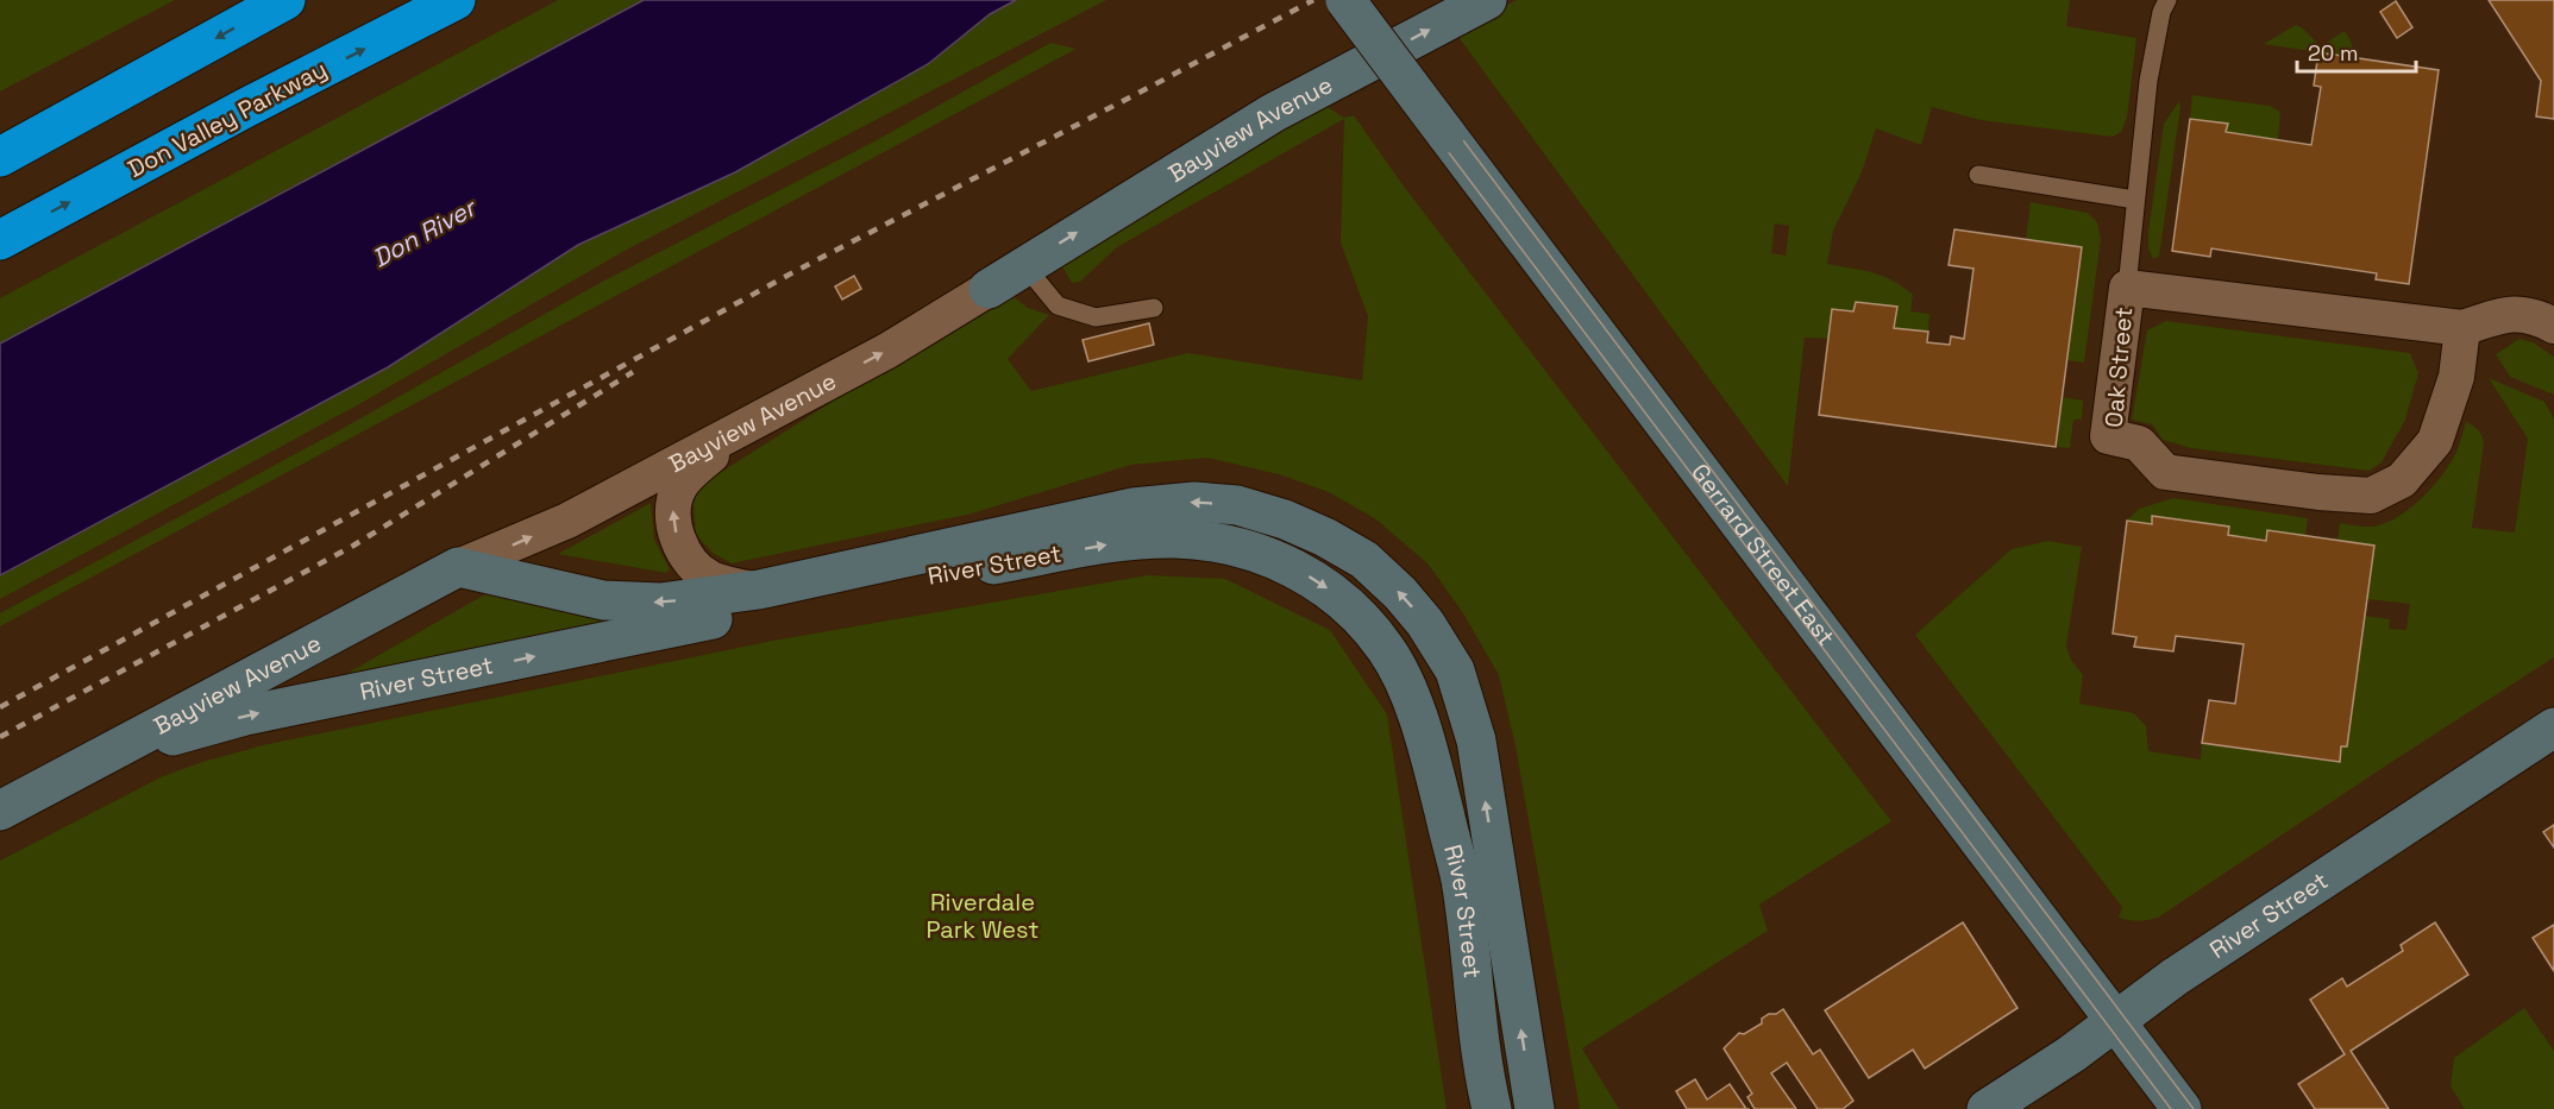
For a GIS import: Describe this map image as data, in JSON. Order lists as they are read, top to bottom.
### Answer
{
  "streets": {
    "highway": ["Don Valley Parkway"],
    "main road": ["Bayview Avenue", "Gerrard Street East", "River Street"],
    "street": ["Oak Street"]
  },
  "crossings": [
    ["Bayview Avenue", "River Street"],
    ["Gerrard Street East", "River Street"]
  ],
  "one_way": ["Bayview Avenue"],
  "water": ["Don River"],
  "parks": ["Riverdale Park West"],
  "scale_bar": "20 m"
}
